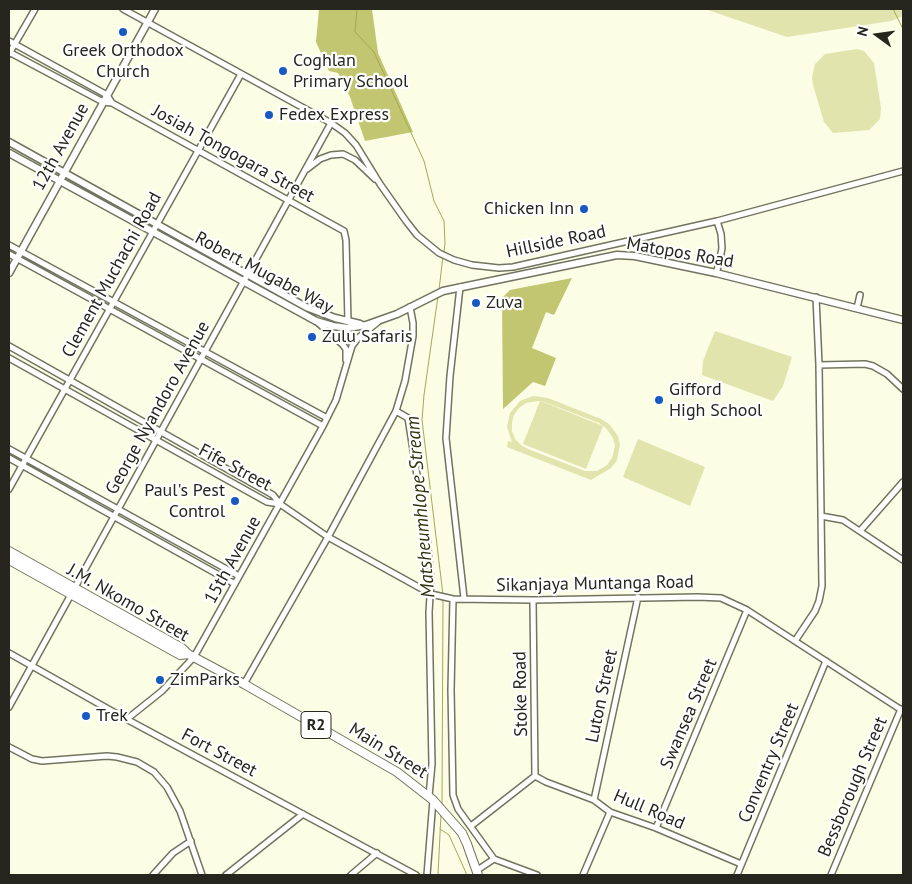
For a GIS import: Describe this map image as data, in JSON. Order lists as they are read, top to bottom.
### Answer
{
  "streets": {
    "highway": ["J.M. Nkomo Street", "R2", "Main Street"],
    "main road": ["12th Avenue", "Matopos Road", "Robert Mugabe Way"],
    "street": [
      "Josiah Tongogara Street",
      "Hillside Road",
      "Clement Muchachi Road",
      "George Nyandoro Avenue",
      "Fife Street",
      "15th Avenue",
      "Sikanjaya Muntanga Road",
      "Stoke Road",
      "Luton Street",
      "Swansea Street",
      "Fort Street",
      "Conventry Street",
      "Bessborough Street",
      "Hull Road"
    ]
  },
  "crossings": [
    ["12th Avenue", "Josiah Tongogara Street"],
    ["12th Avenue", "Hillside Road"],
    ["12th Avenue", "Robert Mugabe Way"],
    ["Josiah Tongogara Street", "Robert Mugabe Way"],
    ["Josiah Tongogara Street", "Clement Muchachi Road"],
    ["Josiah Tongogara Street", "George Nyandoro Avenue"],
    ["Hillside Road", "Clement Muchachi Road"],
    ["Hillside Road", "George Nyandoro Avenue"],
    ["Matopos Road", "Robert Mugabe Way"],
    ["Matopos Road", "15th Avenue"],
    ["Robert Mugabe Way", "Clement Muchachi Road"],
    ["Robert Mugabe Way", "George Nyandoro Avenue"],
    ["Clement Muchachi Road", "Fife Street"],
    ["George Nyandoro Avenue", "Fife Street"],
    ["George Nyandoro Avenue", "J.M. Nkomo Street"],
    ["George Nyandoro Avenue", "Fort Street"],
    ["Fife Street", "15th Avenue"],
    ["Fife Street", "Sikanjaya Muntanga Road"],
    ["15th Avenue", "Sikanjaya Muntanga Road"],
    ["15th Avenue", "J.M. Nkomo Street"],
    ["15th Avenue", "Main Street"],
    ["15th Avenue", "Fort Street"],
    ["Sikanjaya Muntanga Road", "Stoke Road"],
    ["Sikanjaya Muntanga Road", "Luton Street"],
    ["Sikanjaya Muntanga Road", "Swansea Street"],
    ["Sikanjaya Muntanga Road", "Conventry Street"],
    ["Sikanjaya Muntanga Road", "Bessborough Street"],
    ["J.M. Nkomo Street", "Main Street"],
    ["Stoke Road", "Hull Road"],
    ["Luton Street", "Hull Road"],
    ["Swansea Street", "Hull Road"],
    ["Conventry Street", "Hull Road"]
  ],
  "water": ["Matsheumhlope Stream"],
  "places": [
    "Greek Orthodox Church",
    "Coghlan Primary School",
    "Fedex Express",
    "Chicken Inn",
    "Zuva",
    "Zulu Safaris",
    "Gifford High School",
    "Paul's Pest Control",
    "ZimParks",
    "Trek"
  ],
  "north": "left"
}
